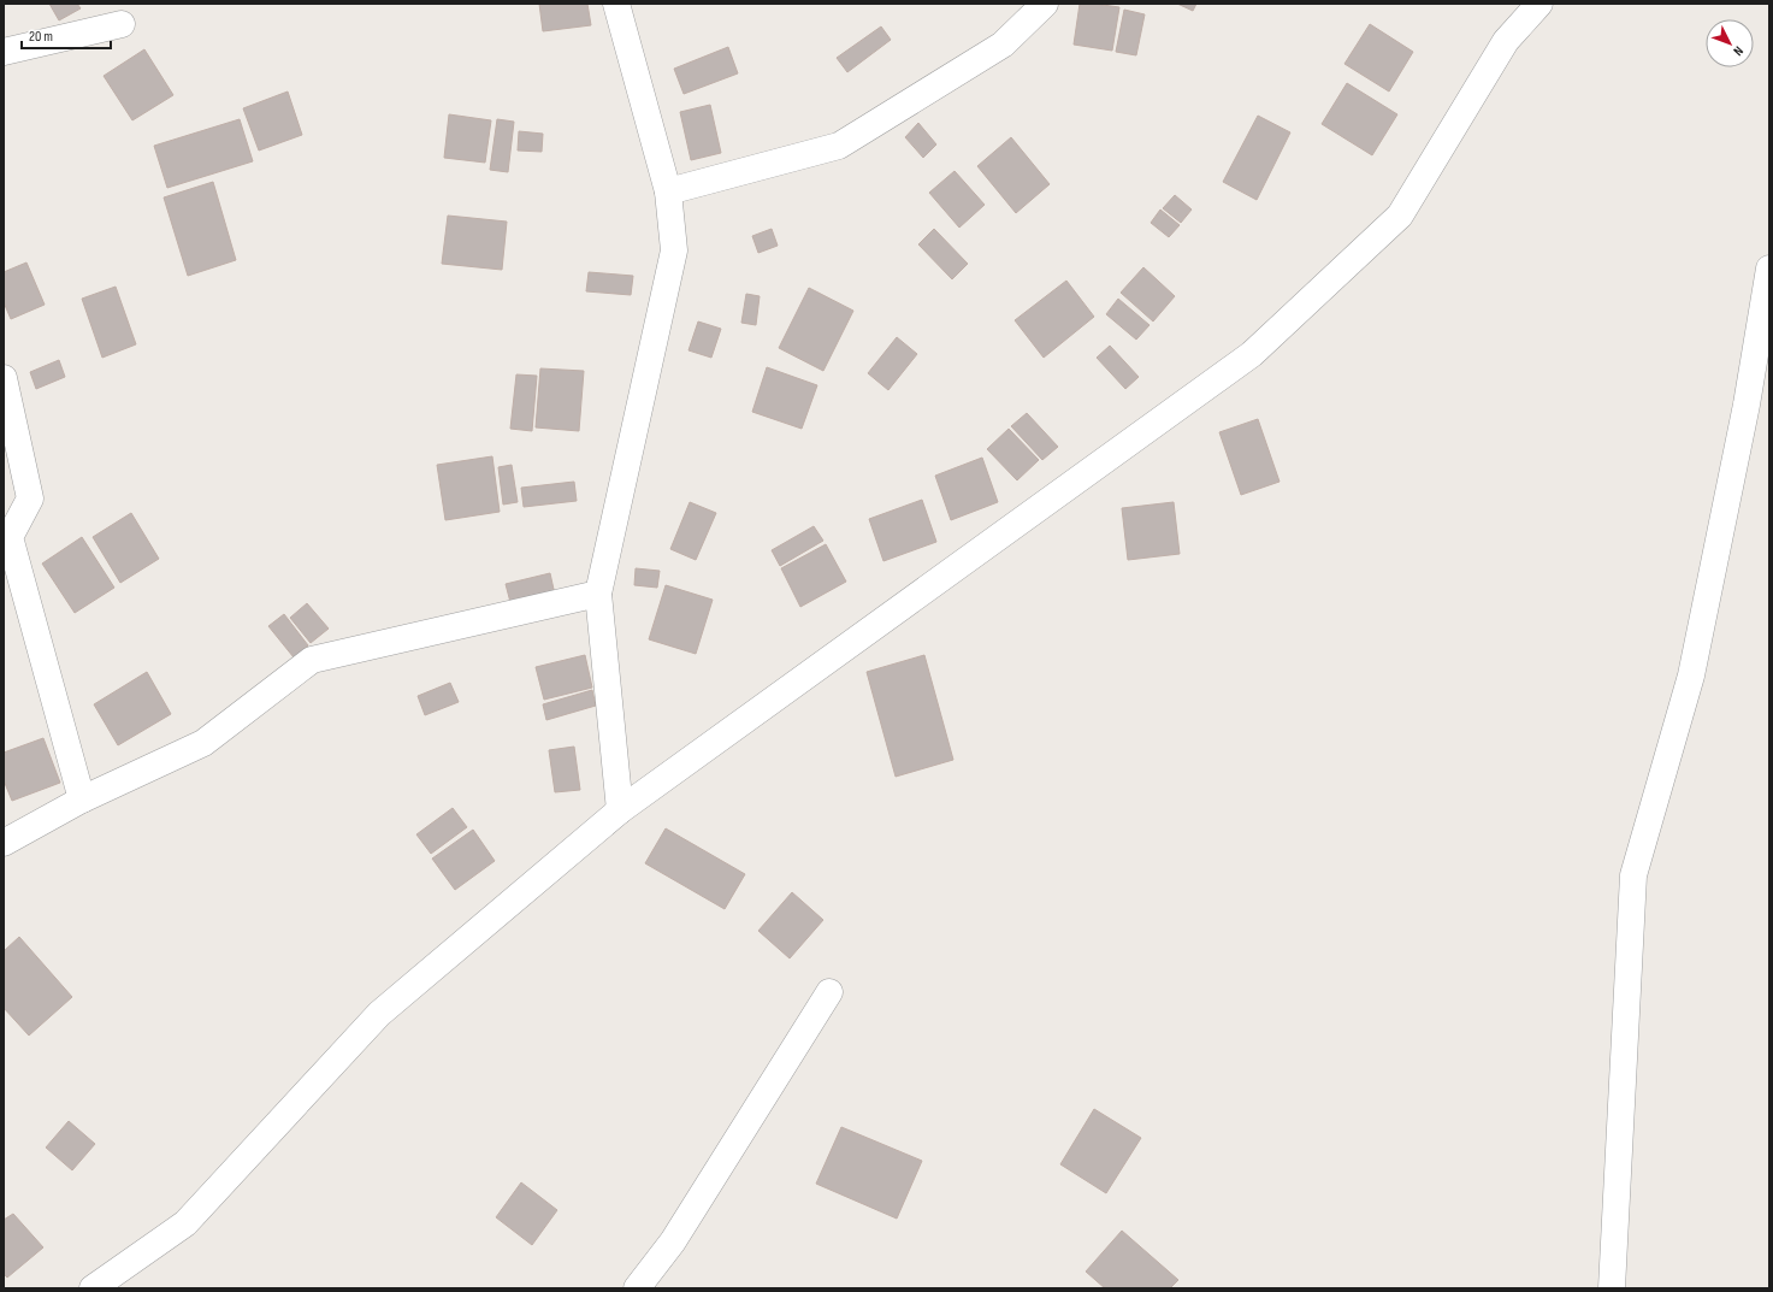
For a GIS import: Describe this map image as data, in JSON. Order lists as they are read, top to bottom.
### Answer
{
  "scale_bar": "20 m",
  "north": "bottom right"
}
